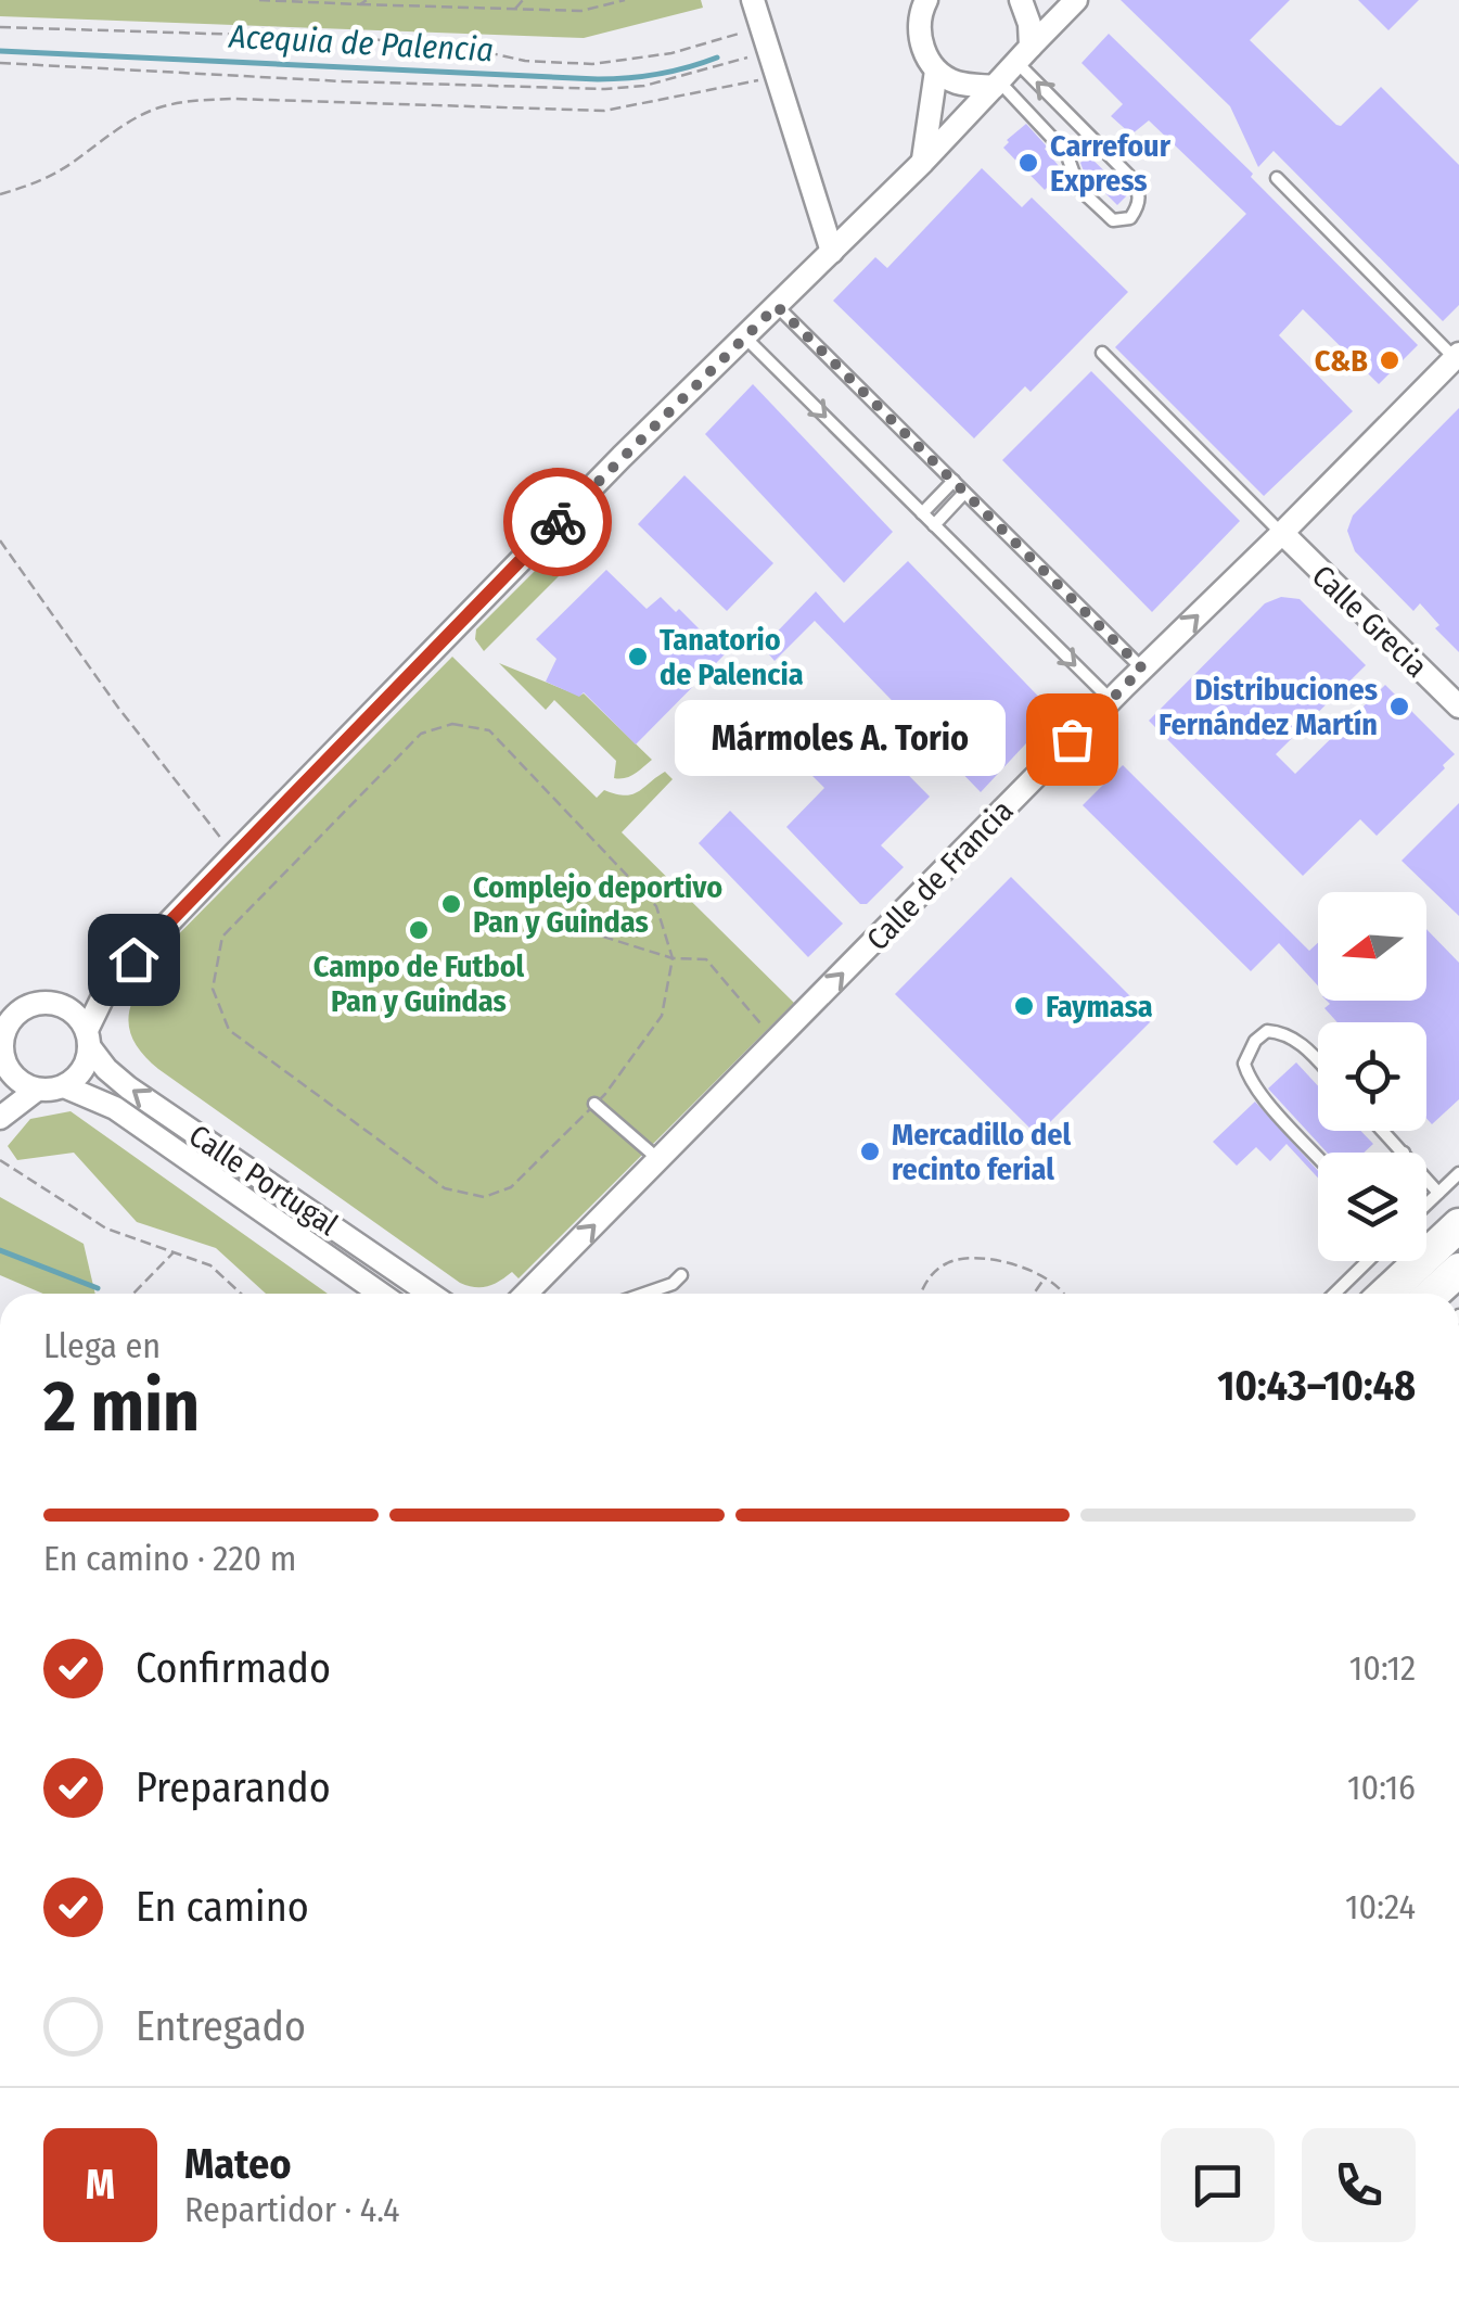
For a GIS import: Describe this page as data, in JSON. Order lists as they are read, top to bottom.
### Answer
{
  "streets": {
    "street": ["Calle Grecia", "Calle de Francia", "Calle Portugal"]
  },
  "crossings": [
    ["Calle Grecia", "Calle de Francia"]
  ],
  "one_way": ["Calle de Francia"],
  "water": ["Acequia de Palencia"],
  "places": [
    "Carrefour Express",
    "C&B",
    "Tanatorio de Palencia",
    "Distribuciones Fernández Martín",
    "Mármoles A. Torio",
    "Complejo deportivo Pan y Guindas",
    "Campo de Futbol Pan y Guindas",
    "Faymasa",
    "Mercadillo del recinto ferial"
  ],
  "north": "left",
  "page": {
    "bubble": "Mármoles A. Torio",
    "heading": ["2 min", "Llega en", "10:43–10:48"],
    "panel": ["Mateo", "Repartidor · 4.4"],
    "bar": "En camino · 220 m",
    "list": [
      ["Confirmado", "10:12"],
      ["Preparando", "10:16"],
      ["En camino", "10:24"],
      "Entregado"
    ],
    "round": "M"
  }
}
